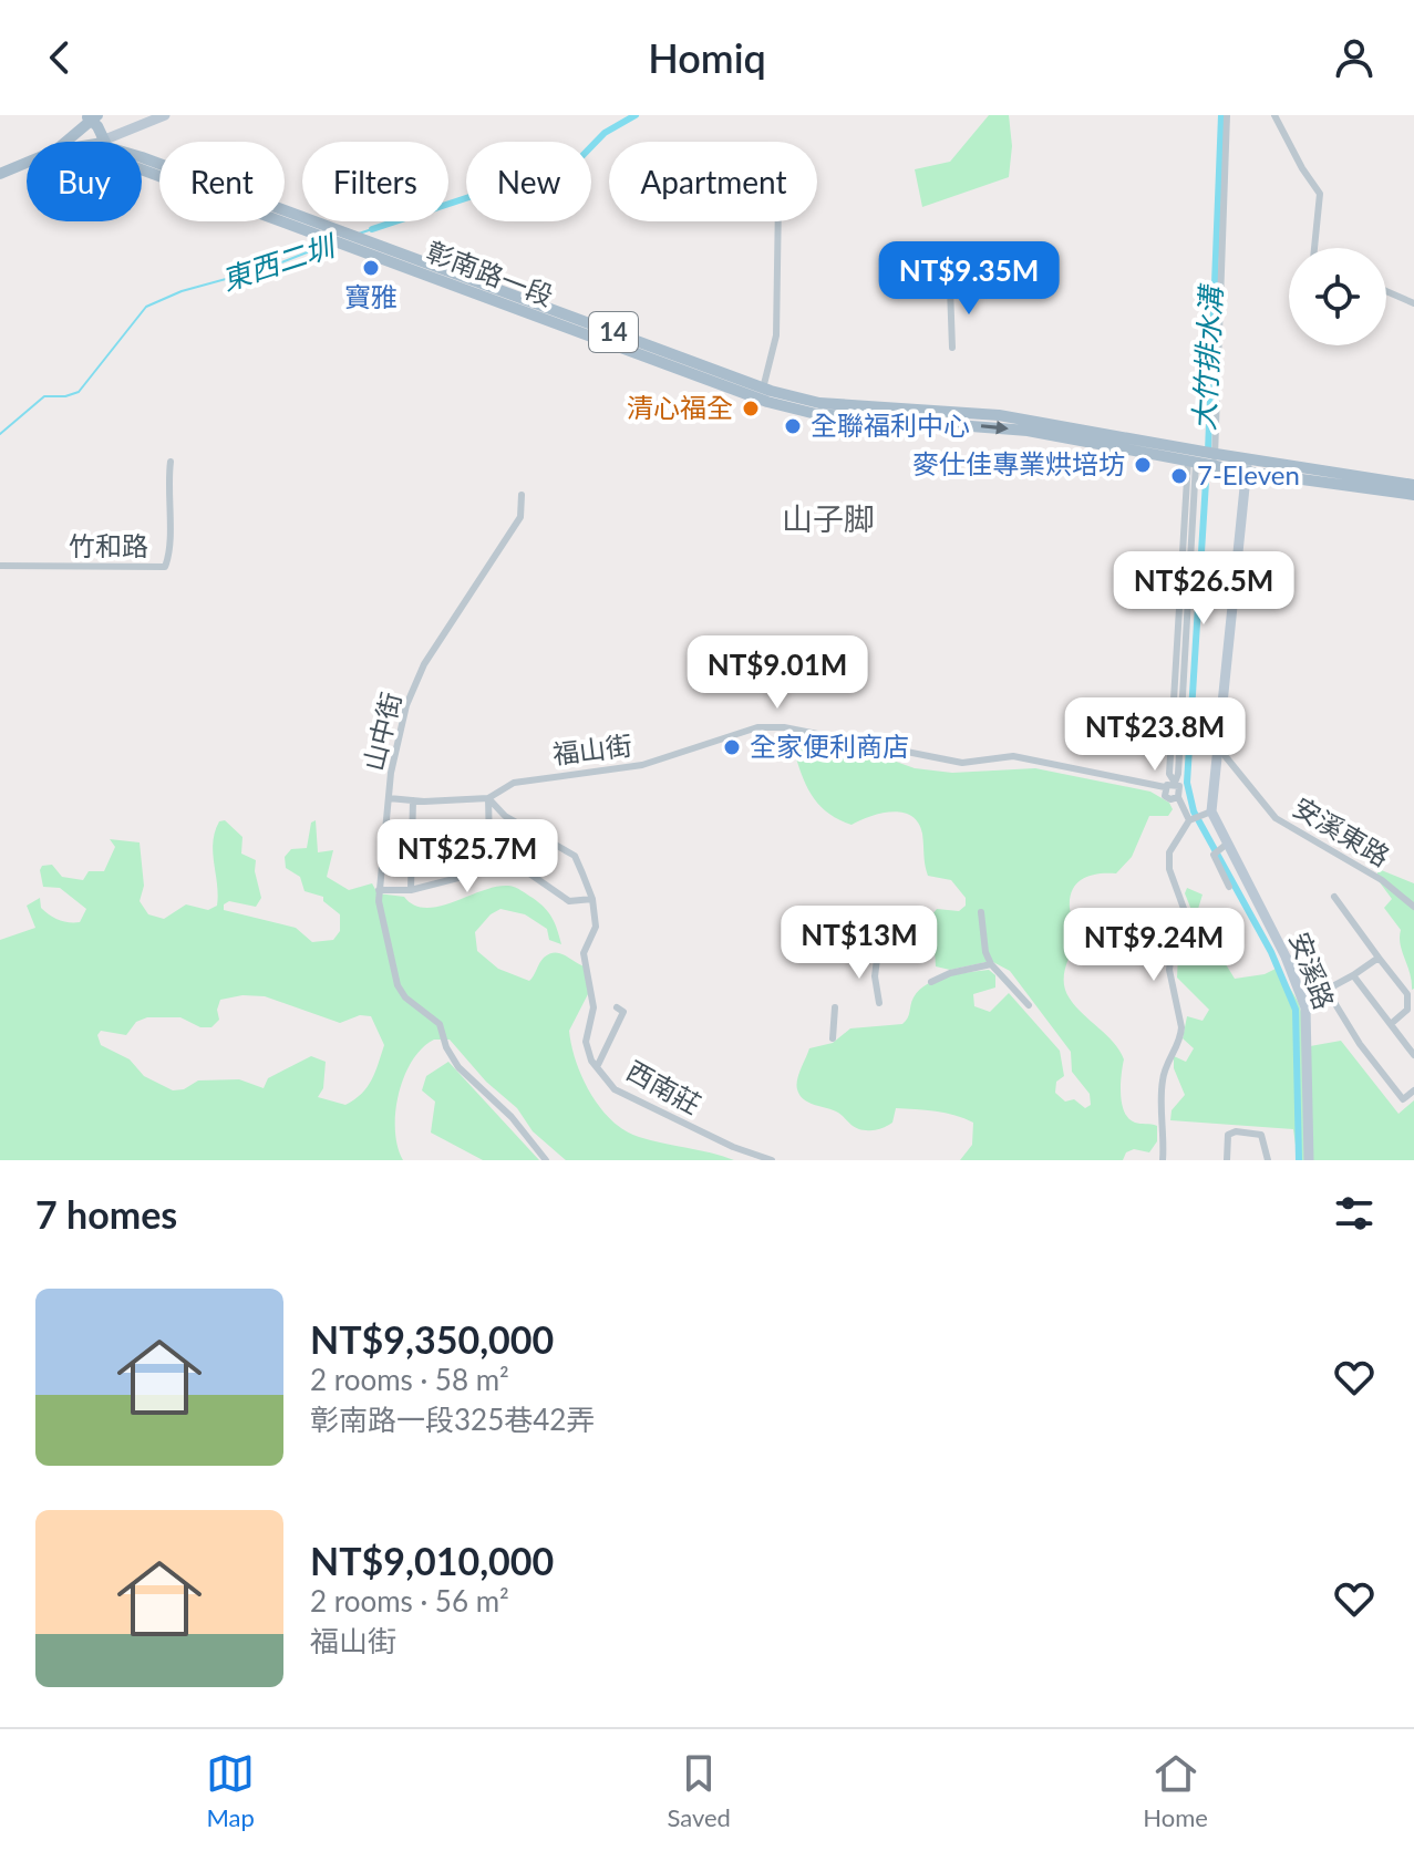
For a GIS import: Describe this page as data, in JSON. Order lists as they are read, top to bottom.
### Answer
{
  "streets": {
    "main road": ["彰南路一段", "14"],
    "street": [
      "竹和路",
      "山中街",
      "福山街",
      "安溪東路",
      "安溪路",
      "西南莊"
    ]
  },
  "crossings": [
    ["彰南路一段", "14"],
    ["彰南路一段", "福山街"],
    ["14", "福山街"],
    ["山中街", "福山街"],
    ["福山街", "西南莊"]
  ],
  "districts": ["山子脚"],
  "water": ["東西二圳", "大竹排水溝"],
  "places": [
    "寶雅",
    "清心福全",
    "全聯福利中心",
    "麥仕佳專業烘培坊",
    "7-Eleven",
    "全家便利商店"
  ],
  "page": {
    "header": "Homiq",
    "chip": [
      "Buy",
      "Rent",
      "Filters",
      "New",
      "Apartment"
    ],
    "price": [
      "NT$9.35M",
      "NT$26.5M",
      "NT$9.01M",
      "NT$23.8M",
      "NT$25.7M",
      "NT$13M",
      "NT$9.24M"
    ],
    "heading": "7 homes",
    "list": [
      {
        "name": "NT$9,350,000",
        "note": "2 rooms · 58 m² · 彰南路一段325巷42弄"
      },
      {
        "name": "NT$9,010,000",
        "note": "2 rooms · 56 m² · 福山街"
      }
    ],
    "tabs": ["Map", "Saved", "Home"]
  }
}
